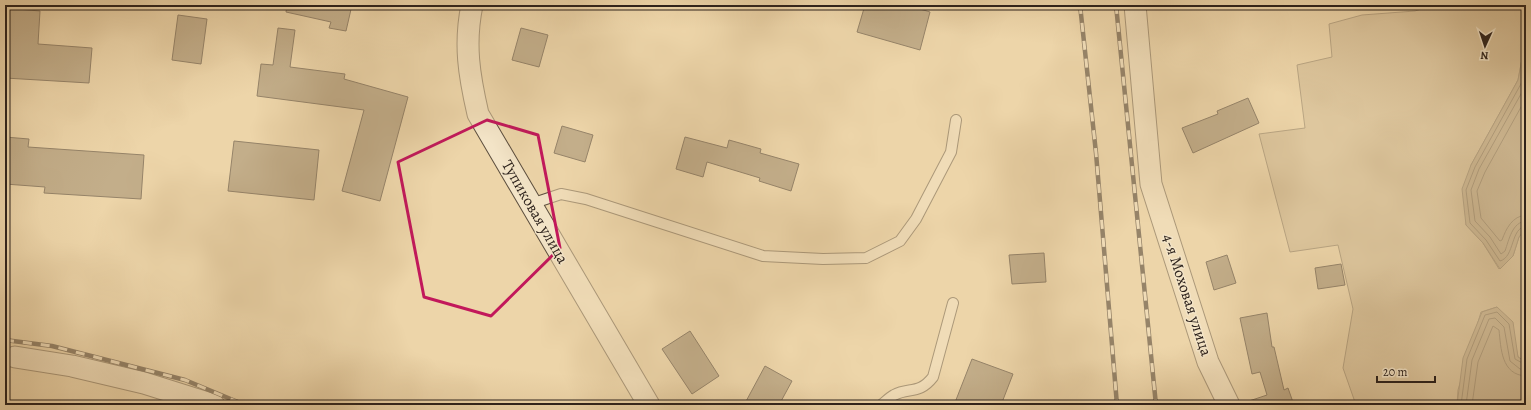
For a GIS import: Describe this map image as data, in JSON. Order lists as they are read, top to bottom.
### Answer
{
  "streets": {
    "street": ["Тупиковая улица", "4-я Моховая улица"]
  },
  "scale_bar": "20 m",
  "north": "bottom"
}
